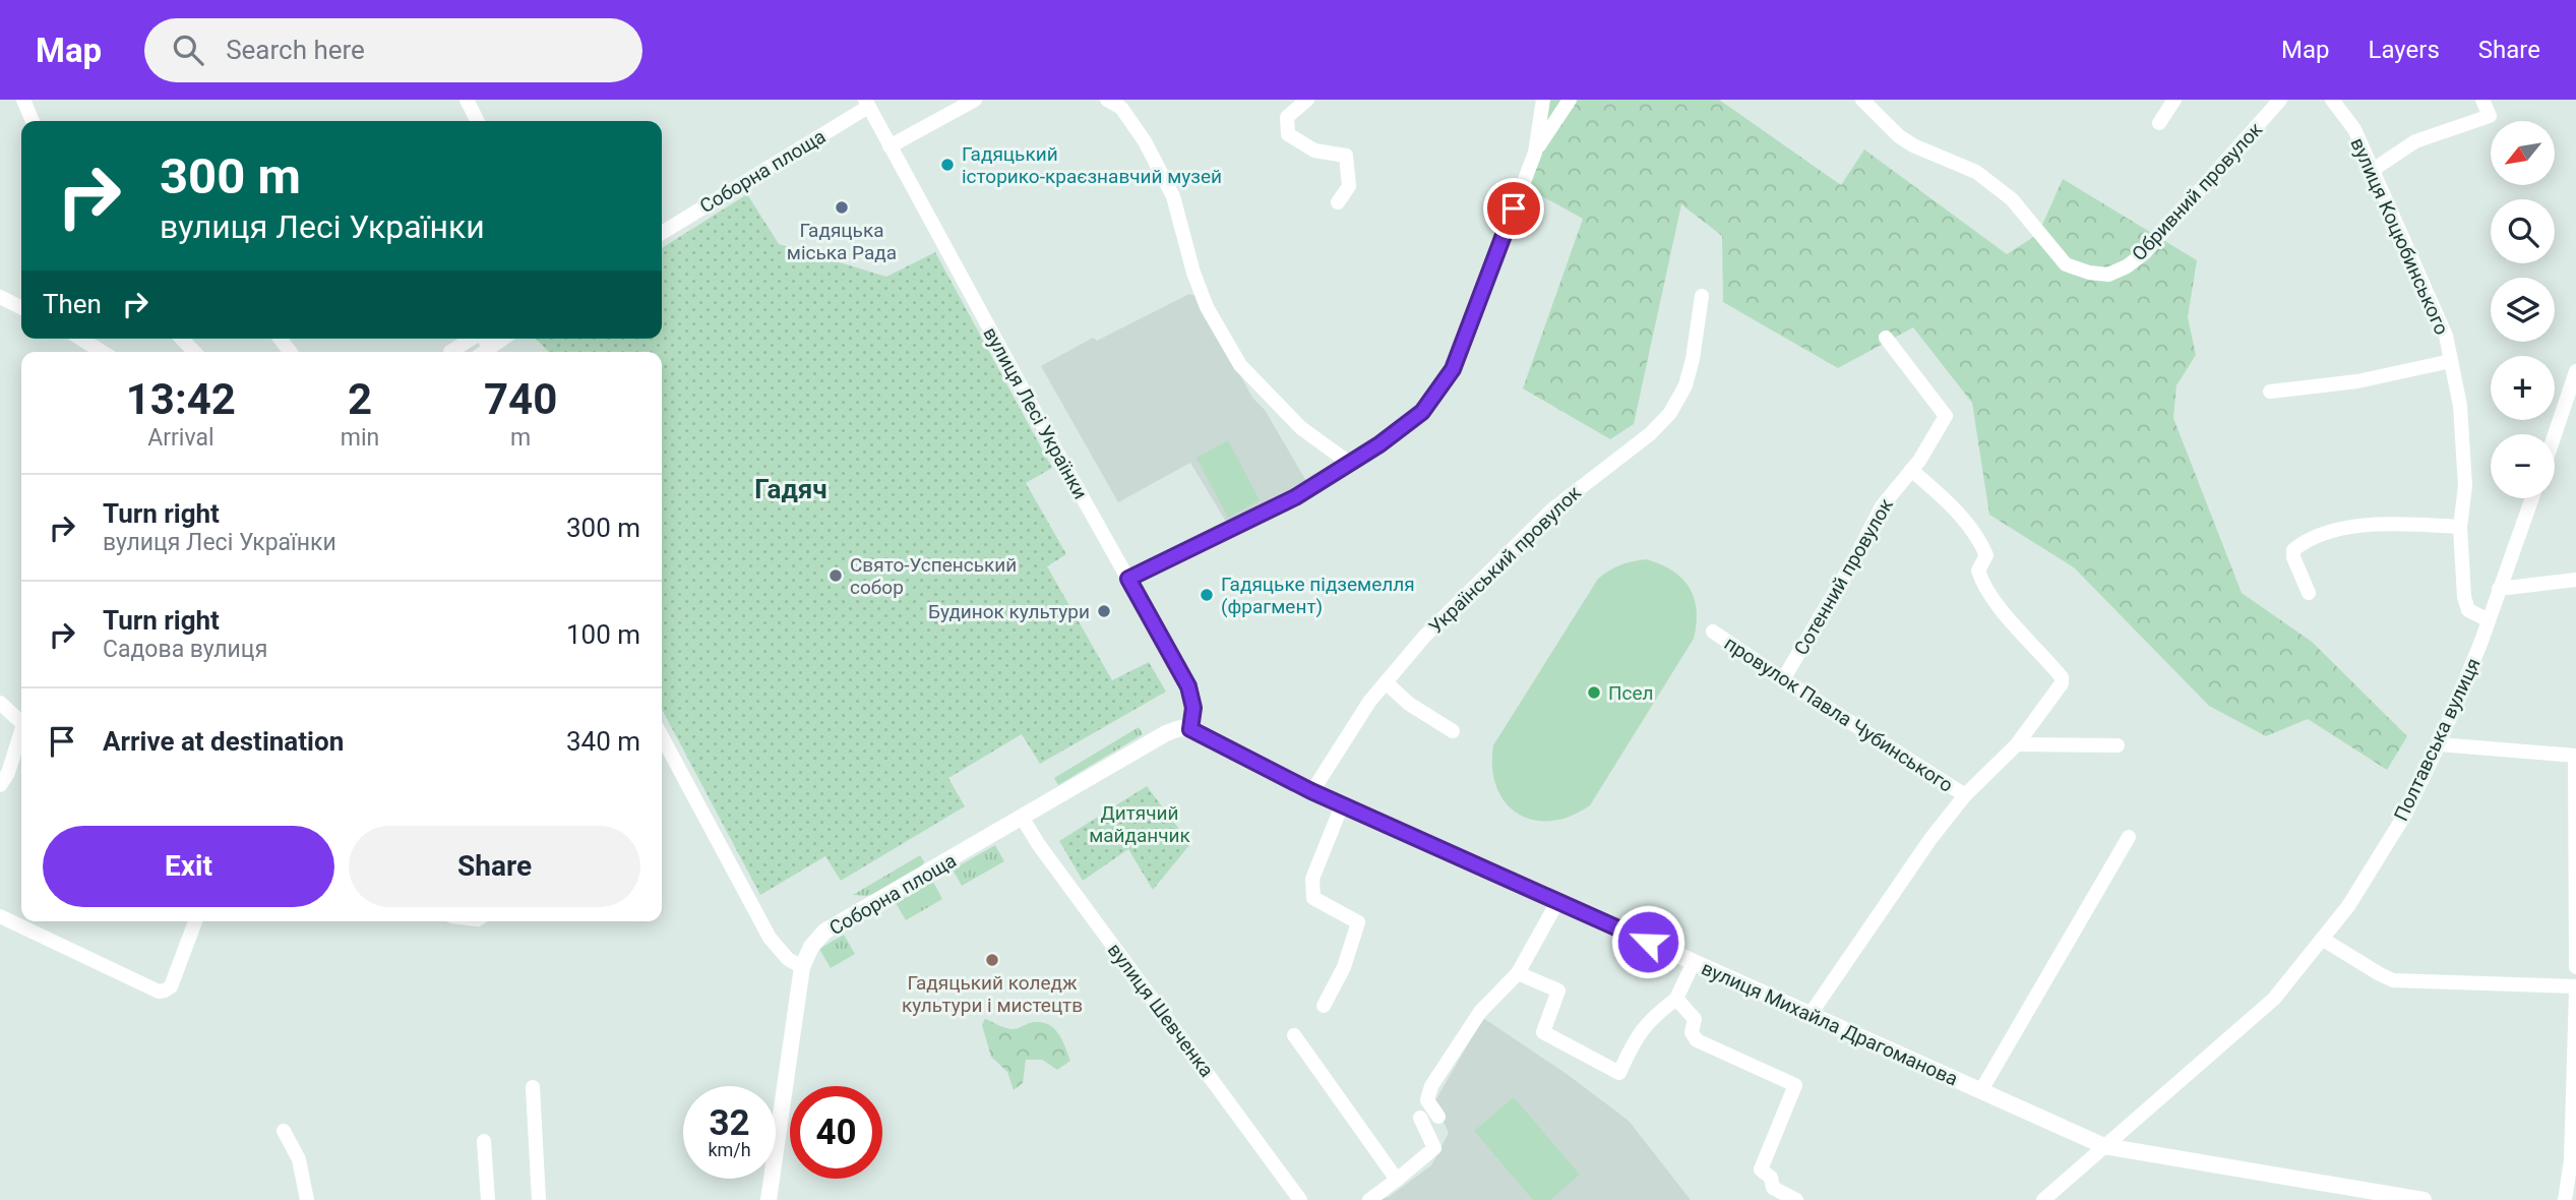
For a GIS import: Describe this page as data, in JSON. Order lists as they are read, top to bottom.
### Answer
{
  "streets": {
    "street": [
      "Соборна площа",
      "Обривний провулок",
      "вулиця Коцюбинського",
      "вулиця Лесі Українки",
      "Український провулок",
      "Сотенний провулок",
      "провулок Павла Чубинського",
      "Полтавська вулиця",
      "вулиця Шевченка",
      "вулиця Михайла Драгоманова"
    ]
  },
  "crossings": [
    ["Соборна площа", "вулиця Лесі Українки"],
    ["Соборна площа", "вулиця Шевченка"],
    ["Соборна площа", "вулиця Михайла Драгоманова"],
    ["вулиця Коцюбинського", "Полтавська вулиця"],
    ["вулиця Лесі Українки", "вулиця Михайла Драгоманова"],
    ["Український провулок", "вулиця Михайла Драгоманова"],
    ["Сотенний провулок", "провулок Павла Чубинського"],
    ["Полтавська вулиця", "вулиця Михайла Драгоманова"]
  ],
  "districts": ["Гадяч"],
  "parks": ["Дитячий майданчик"],
  "places": [
    "Гадяцький історико-краєзнавчий музей",
    "Гадяцька міська Рада",
    "Свято-Успенський собор",
    "Гадяцьке підземелля (фрагмент)",
    "Будинок культури",
    "Псел",
    "Гадяцький коледж культури і мистецтв"
  ],
  "north": "bottom left",
  "page": {
    "header": "Map",
    "search": "Search here",
    "nav": ["Map", "Layers", "Share"],
    "map_buttons": ["+", "−"],
    "turn": ["300 m", "вулиця Лесі Українки"],
    "then": "Then",
    "eta": [
      "13:42",
      "Arrival",
      "2",
      "min",
      "740",
      "m"
    ],
    "list": [
      {
        "name": "Turn right",
        "note": "вулиця Лесі Українки",
        "value": "300 m"
      },
      {
        "name": "Turn right",
        "note": "Садова вулиця",
        "value": "100 m"
      },
      {
        "name": "Arrive at destination",
        "value": "340 m"
      }
    ],
    "buttons": ["Exit", "Share"],
    "speed": "32 km/h",
    "limit": "40"
  }
}
